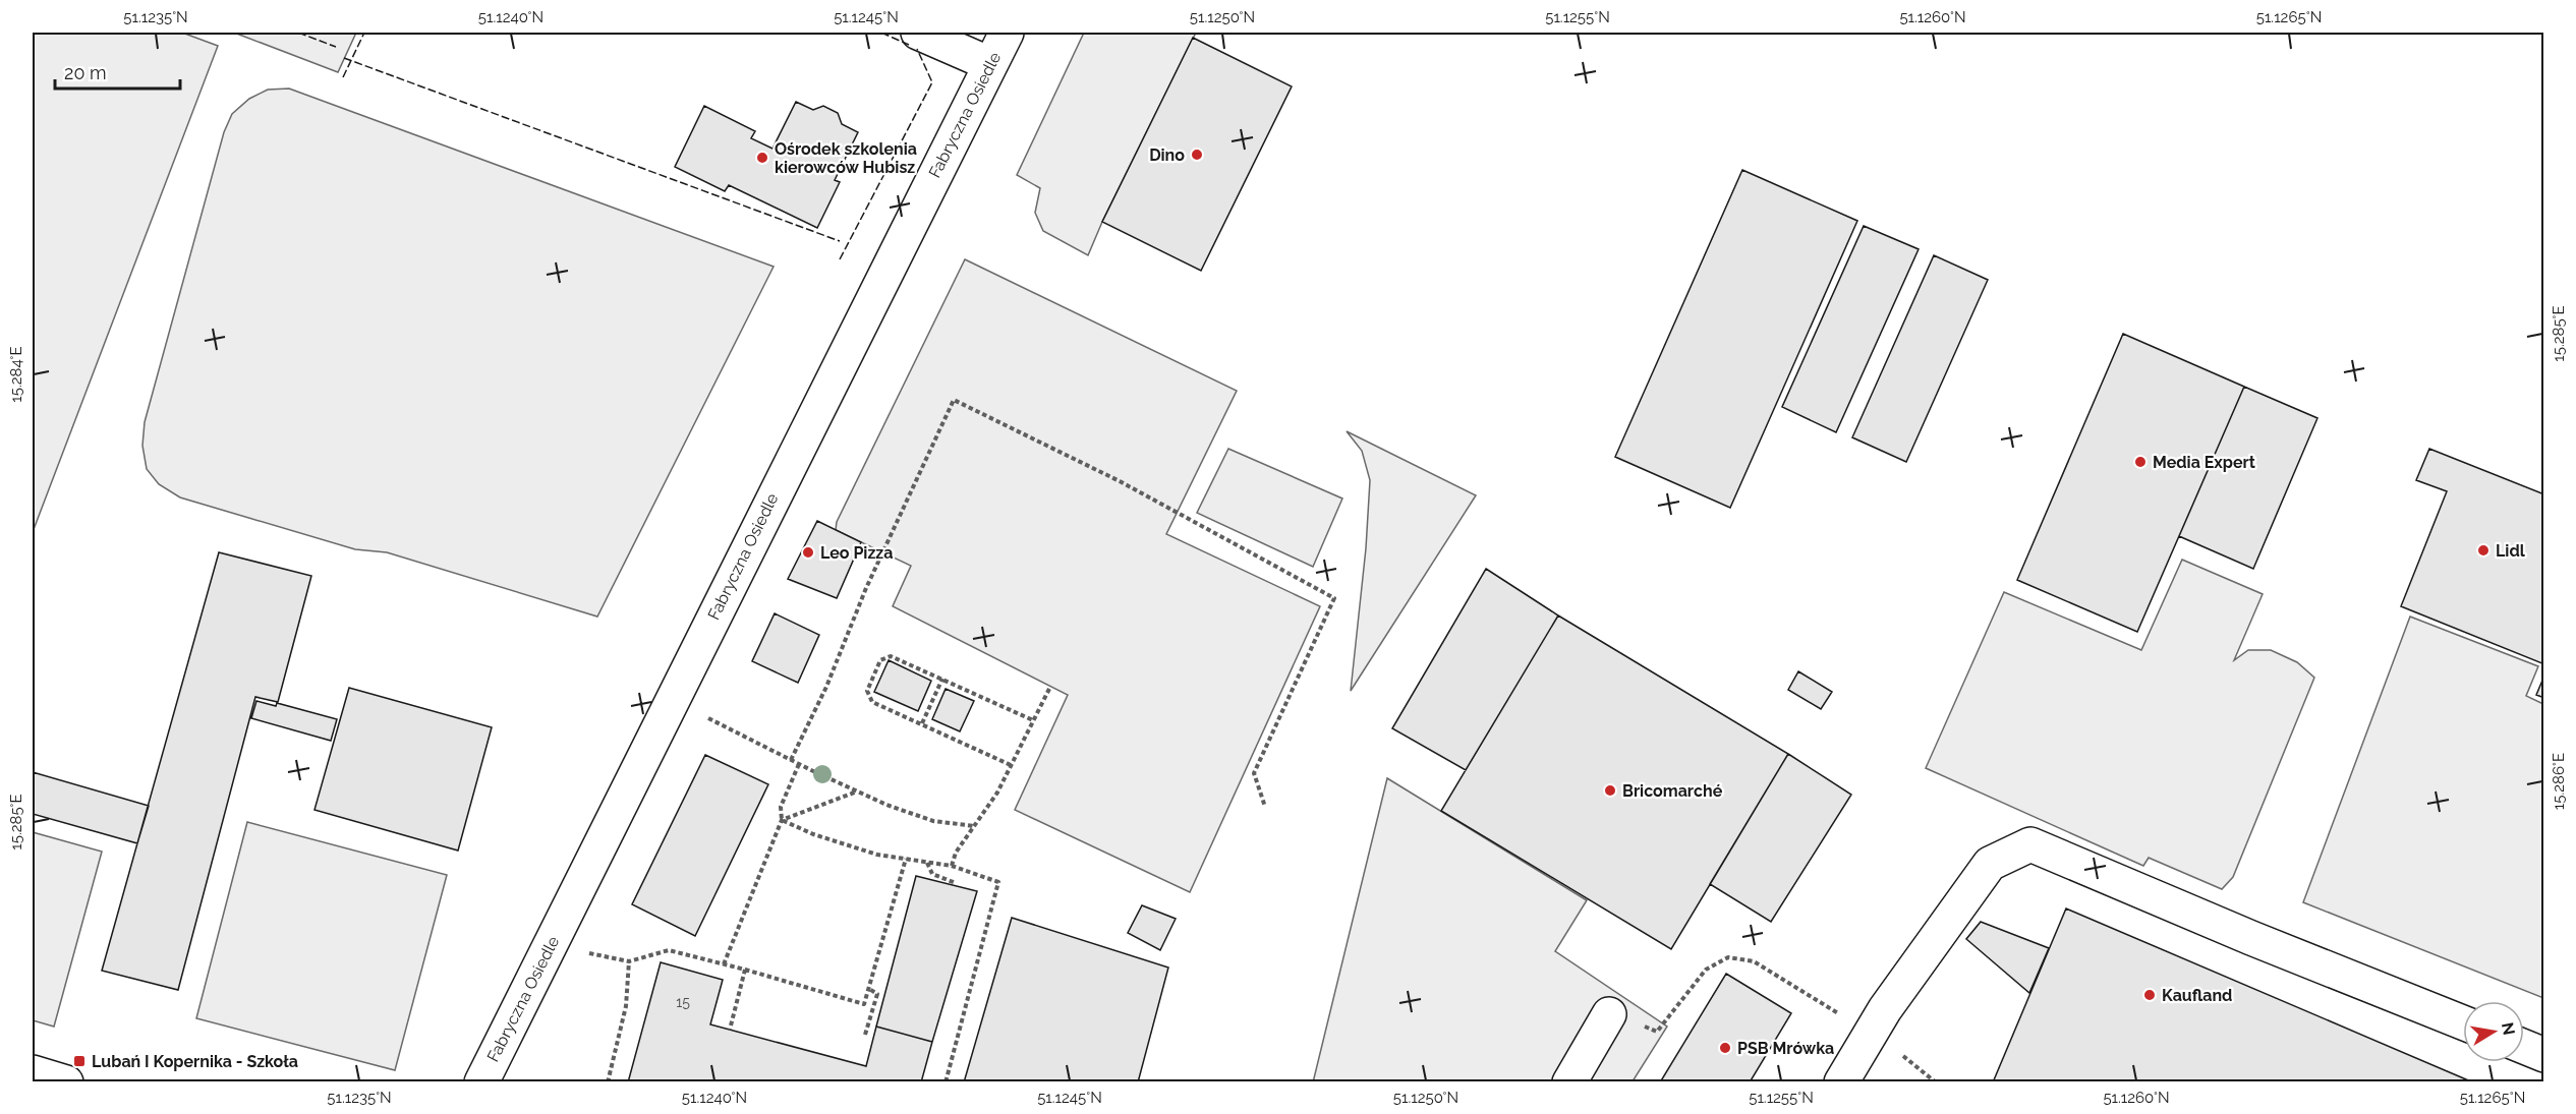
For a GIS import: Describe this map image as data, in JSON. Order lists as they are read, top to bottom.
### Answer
{
  "streets": {
    "street": ["Fabryczna Osiedle"]
  },
  "places": {
    "other": [
      "Dino",
      "Ośrodek szkolenia kierowców Hubisz",
      "Media Expert",
      "Lidl",
      "Leo Pizza",
      "Bricomarché",
      "Kaufland",
      "PSB Mrówka"
    ],
    "transit": ["Lubań I Kopernika - Szkoła"]
  },
  "house_numbers": ["15"],
  "scale_bar": "20 m",
  "north": "right",
  "coordinates": [
    "51.1235°N",
    "51.1240°N",
    "51.1245°N",
    "51.1250°N",
    "51.1255°N",
    "51.1260°N",
    "51.1265°N",
    "15.285°E",
    "15.284°E",
    "15.286°E"
  ]
}
